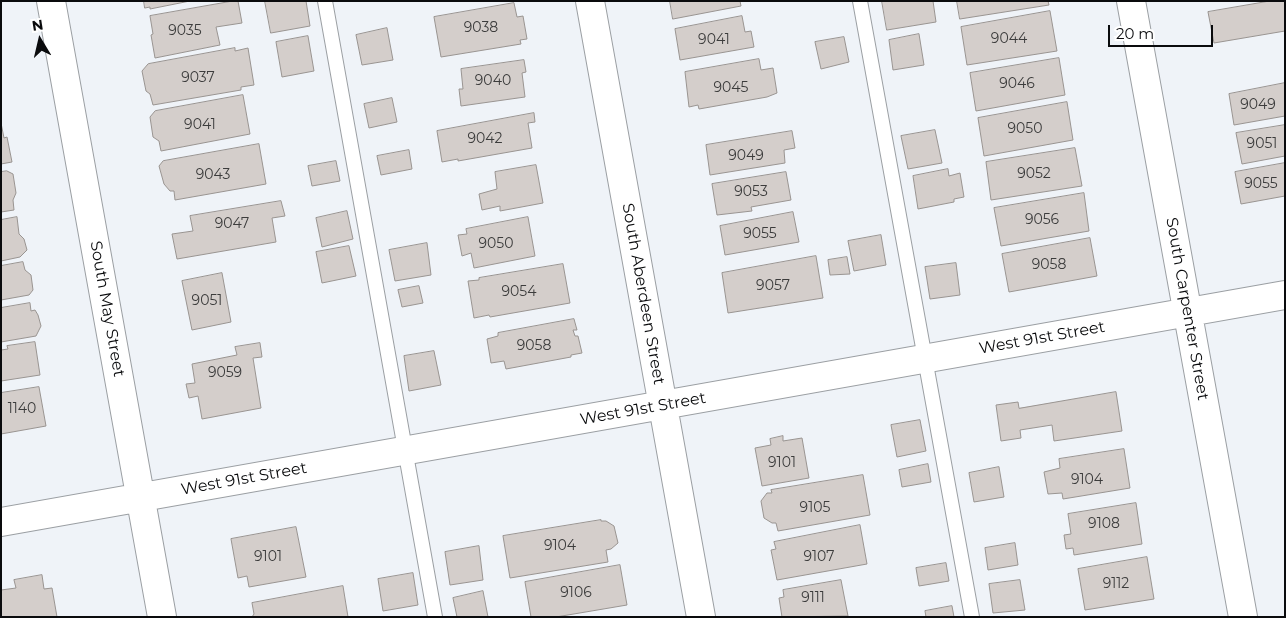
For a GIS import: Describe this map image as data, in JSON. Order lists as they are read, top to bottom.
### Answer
{
  "streets": {
    "street": [
      "South Aberdeen Street",
      "South May Street",
      "South Carpenter Street",
      "West 91st Street"
    ]
  },
  "crossings": [
    ["South Aberdeen Street", "West 91st Street"],
    ["South May Street", "West 91st Street"],
    ["South Carpenter Street", "West 91st Street"]
  ],
  "house_numbers": [
    "9038",
    "9035",
    "9044",
    "9041",
    "9037",
    "9040",
    "9046",
    "9045",
    "9049",
    "9041",
    "9050",
    "9042",
    "9051",
    "9049",
    "9052",
    "9043",
    "9055",
    "9053",
    "9056",
    "9047",
    "9055",
    "9050",
    "9058",
    "9057",
    "9054",
    "9051",
    "9058",
    "9059",
    "1140",
    "9101",
    "9104",
    "9105",
    "9108",
    "9104",
    "9101",
    "9107",
    "9112",
    "9106",
    "9111"
  ],
  "scale_bar": "20 m",
  "north": "top"
}
